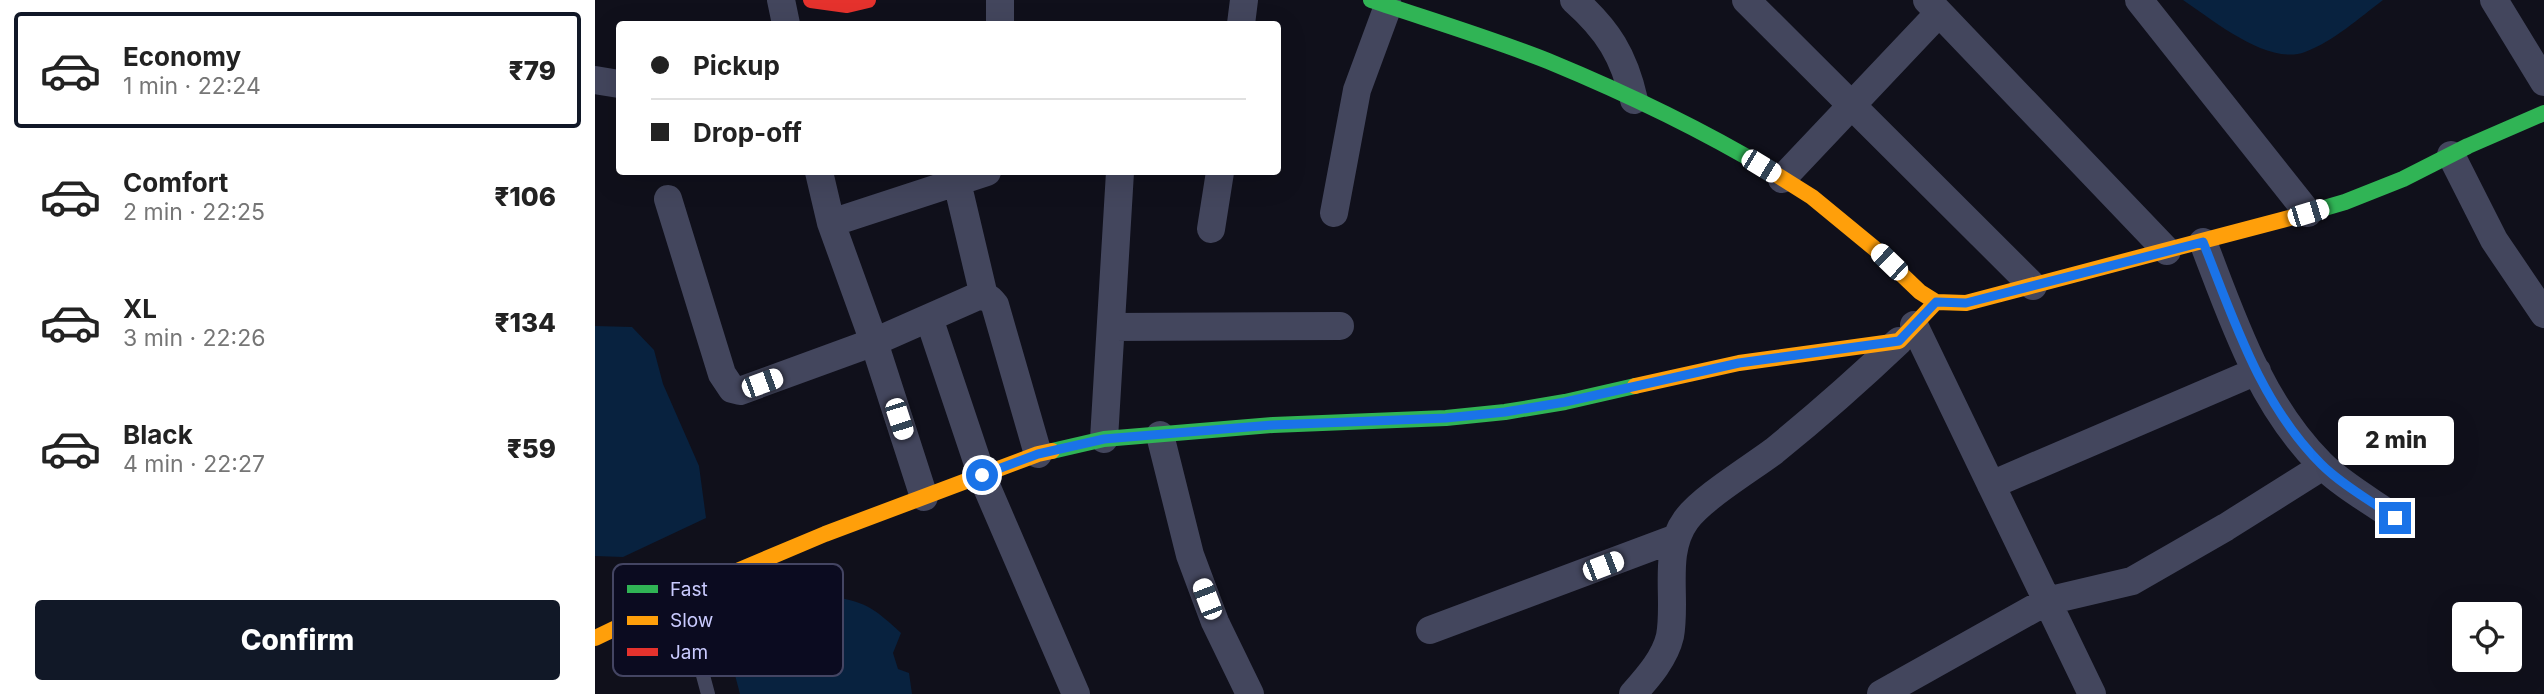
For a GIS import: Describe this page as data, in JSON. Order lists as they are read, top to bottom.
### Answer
{
  "legend": ["Fast", "Slow", "Jam"],
  "page": {
    "list": [
      {
        "name": "Economy",
        "note": "1 min · 22:24",
        "value": "₹79"
      },
      {
        "name": "Comfort",
        "note": "2 min · 22:25",
        "value": "₹106"
      },
      {
        "name": "XL",
        "note": "3 min · 22:26",
        "value": "₹134"
      },
      {
        "name": "Black",
        "note": "4 min · 22:27",
        "value": "₹59"
      }
    ],
    "banner": ["Pickup", "Drop-off"],
    "bubble": "2 min",
    "buttons": "Confirm"
  }
}
